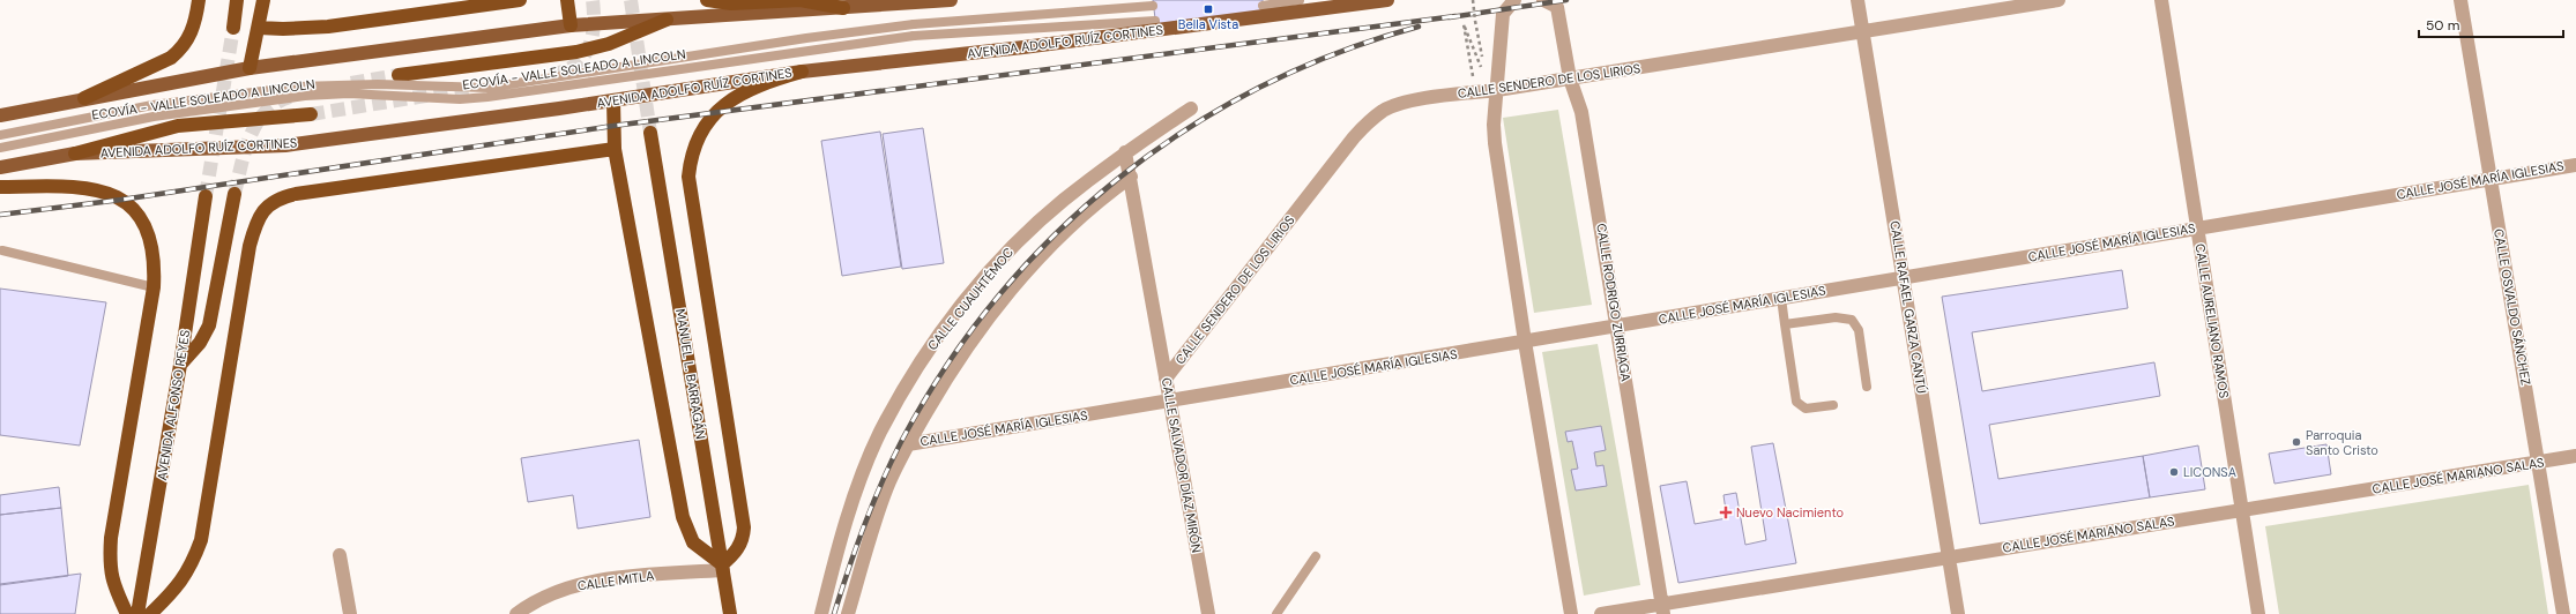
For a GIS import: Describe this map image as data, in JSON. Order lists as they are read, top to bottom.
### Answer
{
  "streets": {
    "highway": ["MANUEL L. BARRAGÁN", "AVENIDA ALFONSO REYES"],
    "main road": ["AVENIDA ADOLFO RUÍZ CORTINES"],
    "street": [
      "CALLE SENDERO DE LOS LIRIOS",
      "CALLE JOSÉ MARÍA IGLESIAS",
      "CALLE CUAUHTÉMOC",
      "CALLE RODRIGO ZURRIAGA",
      "CALLE RAFAEL GARZA CANTÚ",
      "CALLE OSVALDO SÁNCHEZ",
      "CALLE AURELIANO RAMOS",
      "CALLE SALVADOR DÍAZ MIRÓN",
      "CALLE JOSÉ MARIANO SALAS",
      "CALLE MITLA"
    ],
    "lane": ["ECOVÍA - VALLE SOLEADO A LINCOLN"]
  },
  "crossings": [
    ["CALLE SENDERO DE LOS LIRIOS", "CALLE RODRIGO ZURRIAGA"],
    ["CALLE SENDERO DE LOS LIRIOS", "CALLE RAFAEL GARZA CANTÚ"],
    ["CALLE SENDERO DE LOS LIRIOS", "CALLE SALVADOR DÍAZ MIRÓN"],
    ["CALLE JOSÉ MARÍA IGLESIAS", "CALLE CUAUHTÉMOC"],
    ["CALLE JOSÉ MARÍA IGLESIAS", "CALLE RODRIGO ZURRIAGA"],
    ["CALLE JOSÉ MARÍA IGLESIAS", "CALLE RAFAEL GARZA CANTÚ"],
    ["CALLE JOSÉ MARÍA IGLESIAS", "CALLE OSVALDO SÁNCHEZ"],
    ["CALLE JOSÉ MARÍA IGLESIAS", "CALLE AURELIANO RAMOS"],
    ["CALLE JOSÉ MARÍA IGLESIAS", "CALLE SALVADOR DÍAZ MIRÓN"],
    ["CALLE CUAUHTÉMOC", "CALLE SALVADOR DÍAZ MIRÓN"],
    ["CALLE RODRIGO ZURRIAGA", "CALLE JOSÉ MARIANO SALAS"],
    ["CALLE RAFAEL GARZA CANTÚ", "CALLE JOSÉ MARIANO SALAS"],
    ["CALLE OSVALDO SÁNCHEZ", "CALLE JOSÉ MARIANO SALAS"],
    ["CALLE AURELIANO RAMOS", "CALLE JOSÉ MARIANO SALAS"],
    ["MANUEL L. BARRAGÁN", "CALLE MITLA"]
  ],
  "places": {
    "transit": ["Bella Vista"],
    "other": ["Parroquia Santo Cristo", "LICONSA"],
    "health": ["Nuevo Nacimiento"]
  },
  "scale_bar": "50 m"
}
